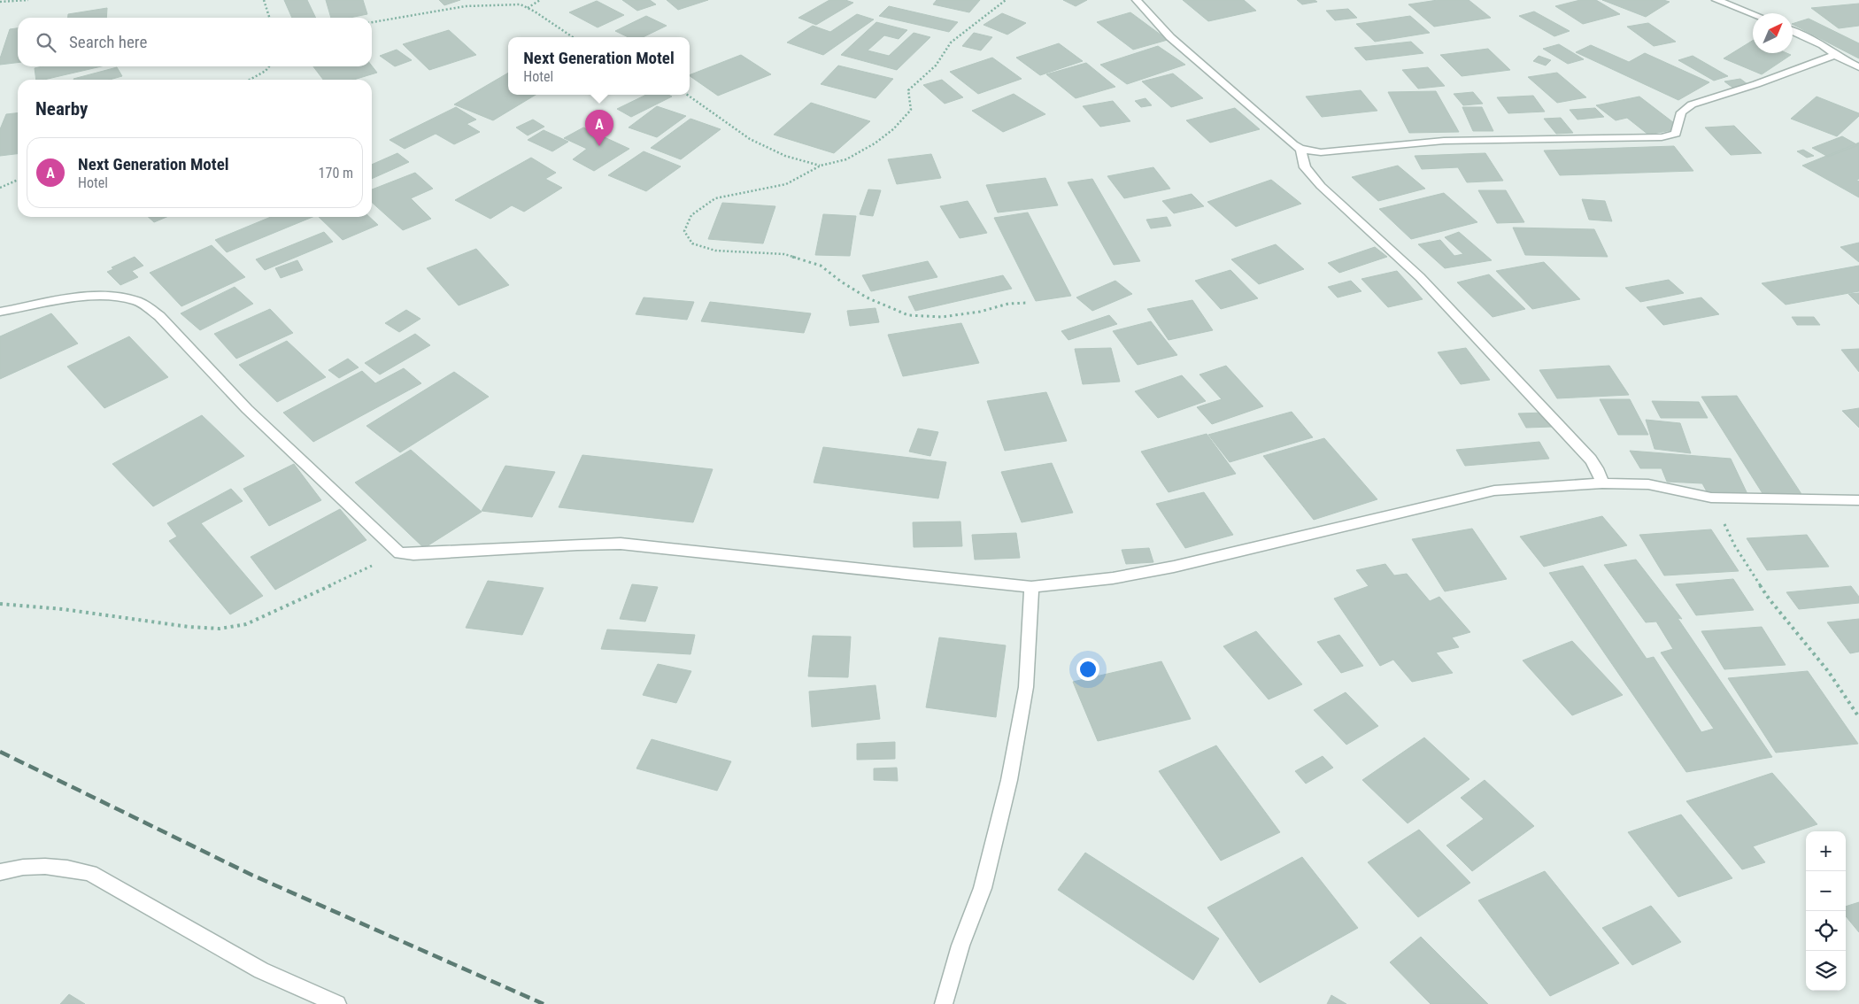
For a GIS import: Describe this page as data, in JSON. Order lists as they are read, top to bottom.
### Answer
{
  "north": "top right",
  "page": {
    "search": "Search here",
    "popup": ["Next Generation Motel", "Hotel"],
    "heading": "Nearby",
    "pins": "A",
    "list": [
      {
        "mark": "A",
        "name": "Next Generation Motel",
        "note": "Hotel",
        "value": "170 m"
      }
    ],
    "map_buttons": ["+", "−"]
  }
}
